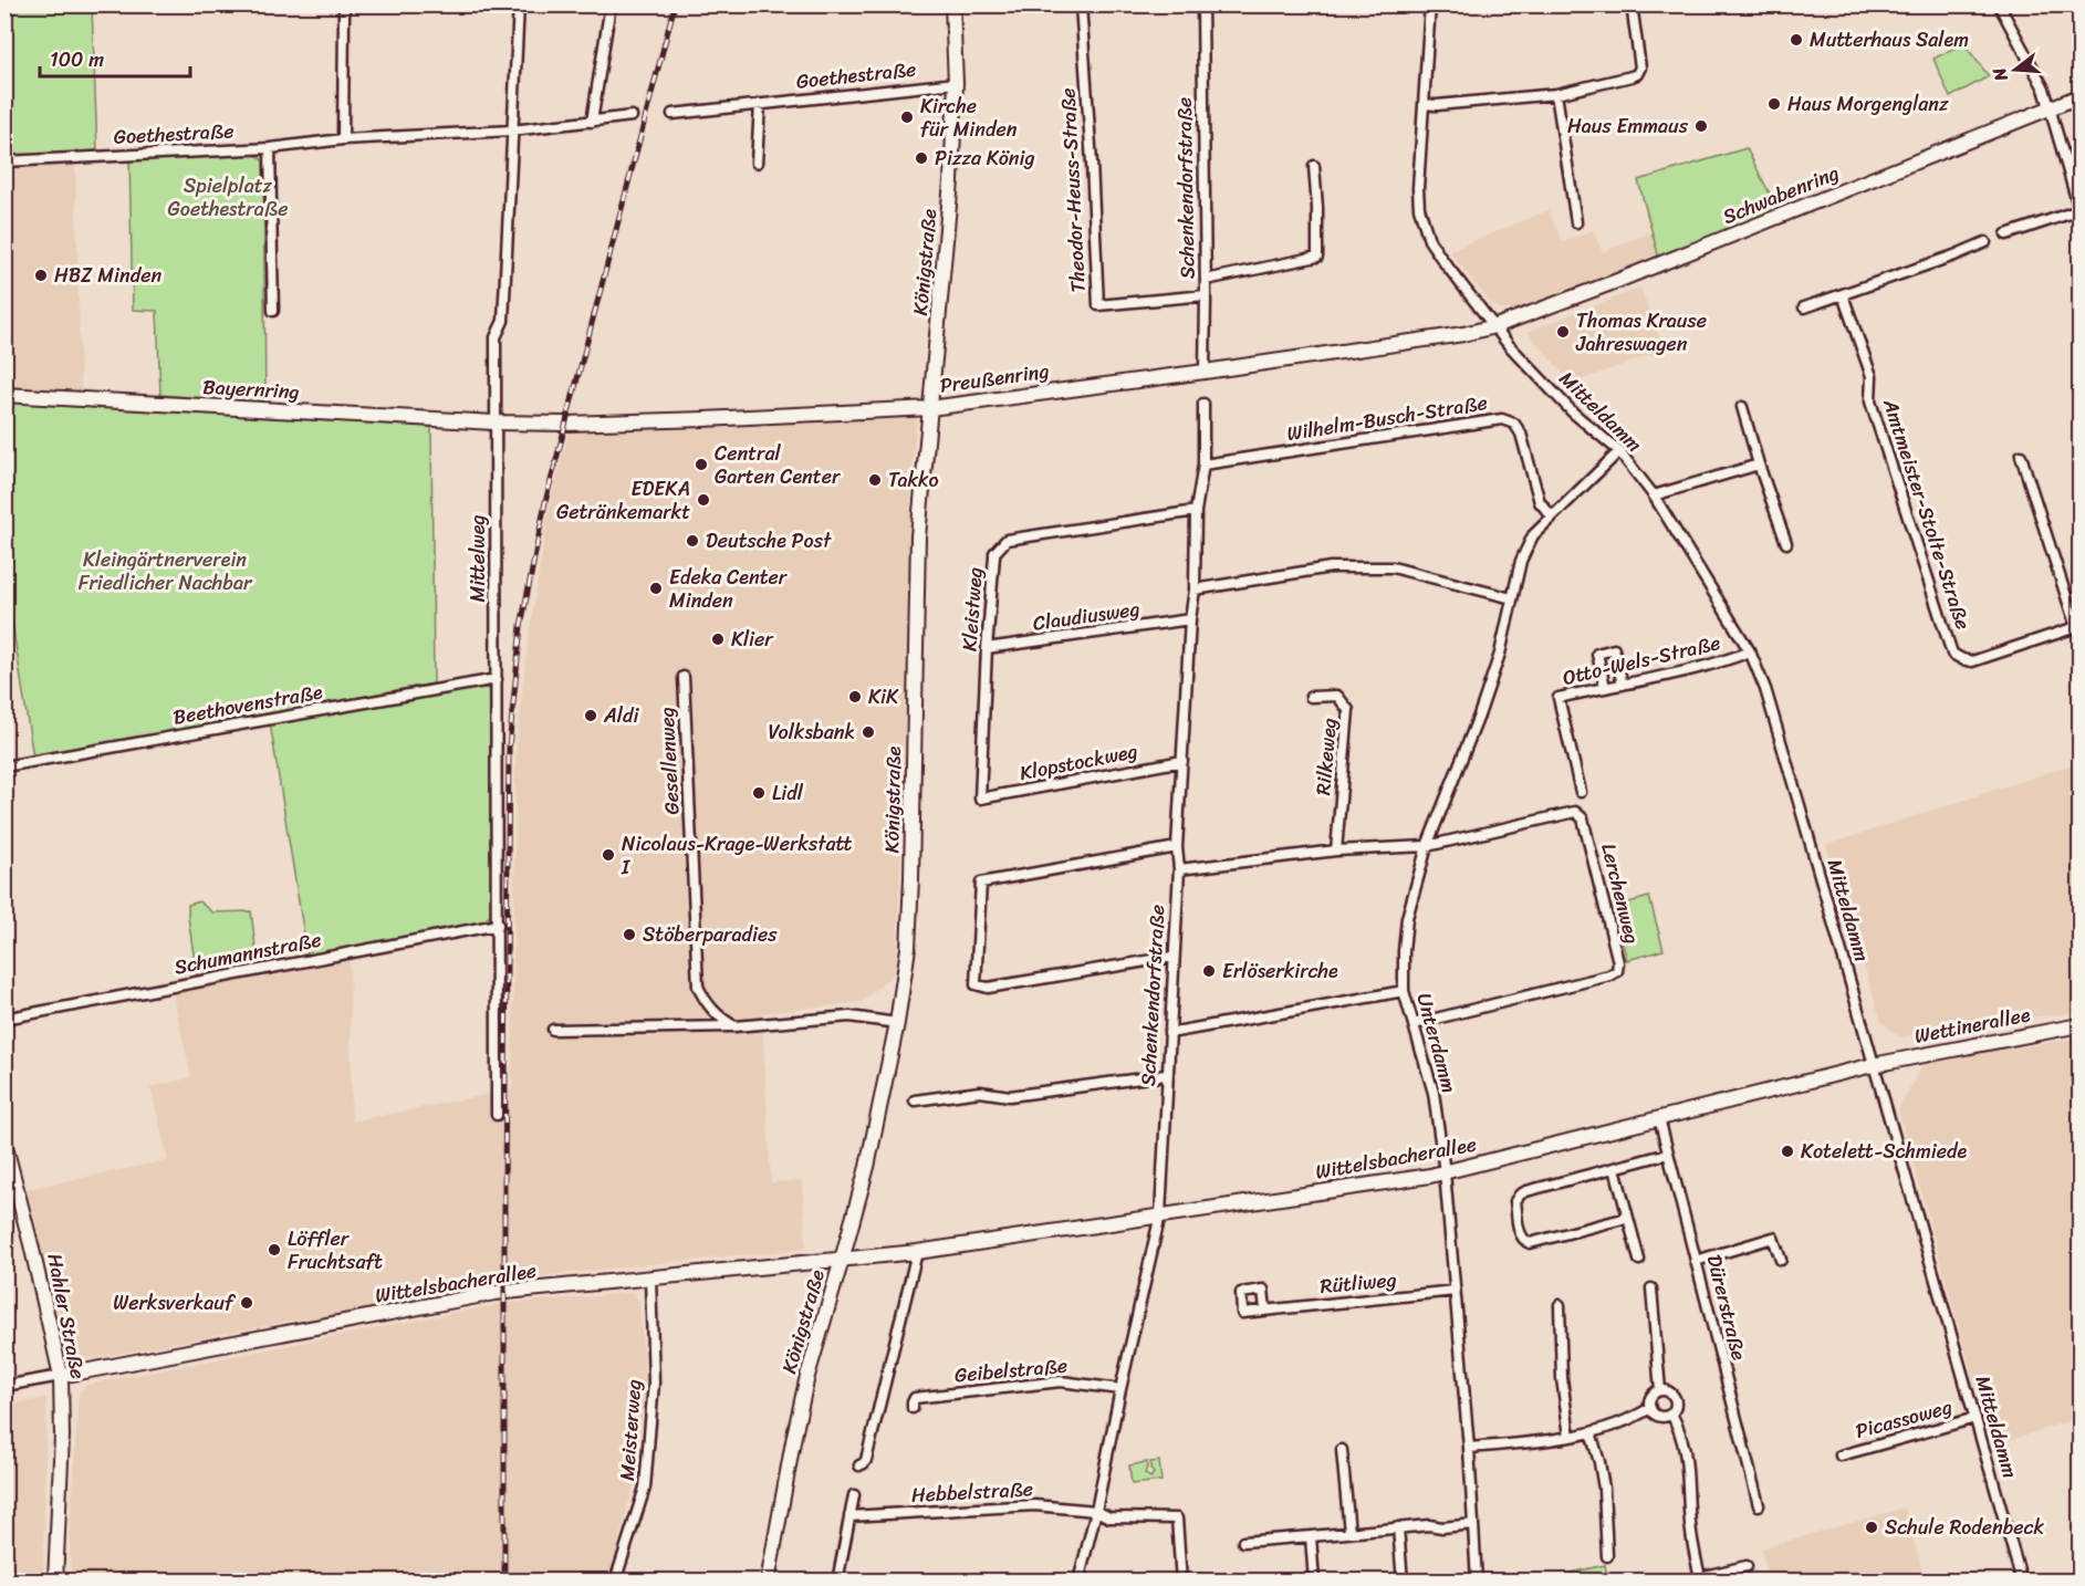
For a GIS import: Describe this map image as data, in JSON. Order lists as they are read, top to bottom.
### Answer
{
  "streets": {
    "street": [
      "Goethestraße",
      "Schenkendorfstraße",
      "Theodor-Heuss-Straße",
      "Schwabenring",
      "Königstraße",
      "Preußenring",
      "Bayernring",
      "Mitteldamm",
      "Wilhelm-Busch-Straße",
      "Amtmeister-Stolte-Straße",
      "Mittelweg",
      "Kleistweg",
      "Claudiusweg",
      "Otto-Wels-Straße",
      "Beethovenstraße",
      "Rilkeweg",
      "Gesellenweg",
      "Klopstockweg",
      "Lerchenweg",
      "Schumannstraße",
      "Wettinerallee",
      "Unterdamm",
      "Wittelsbacherallee",
      "Rütliweg",
      "Dürerstraße",
      "Hahler Straße",
      "Geibelstraße",
      "Picassoweg",
      "Meisterweg",
      "Hebbelstraße"
    ]
  },
  "crossings": [
    ["Goethestraße", "Königstraße"],
    ["Goethestraße", "Mittelweg"],
    ["Schenkendorfstraße", "Theodor-Heuss-Straße"],
    ["Schenkendorfstraße", "Preußenring"],
    ["Schenkendorfstraße", "Wilhelm-Busch-Straße"],
    ["Schenkendorfstraße", "Kleistweg"],
    ["Schenkendorfstraße", "Claudiusweg"],
    ["Schenkendorfstraße", "Klopstockweg"],
    ["Schenkendorfstraße", "Wittelsbacherallee"],
    ["Schenkendorfstraße", "Geibelstraße"],
    ["Schenkendorfstraße", "Hebbelstraße"],
    ["Schwabenring", "Preußenring"],
    ["Schwabenring", "Mitteldamm"],
    ["Königstraße", "Preußenring"],
    ["Königstraße", "Wittelsbacherallee"],
    ["Preußenring", "Bayernring"],
    ["Preußenring", "Mitteldamm"],
    ["Preußenring", "Mittelweg"],
    ["Bayernring", "Mittelweg"],
    ["Mitteldamm", "Otto-Wels-Straße"],
    ["Mitteldamm", "Wettinerallee"],
    ["Mitteldamm", "Unterdamm"],
    ["Mitteldamm", "Wittelsbacherallee"],
    ["Mitteldamm", "Picassoweg"],
    ["Wilhelm-Busch-Straße", "Unterdamm"],
    ["Mittelweg", "Beethovenstraße"],
    ["Mittelweg", "Schumannstraße"],
    ["Kleistweg", "Claudiusweg"],
    ["Kleistweg", "Klopstockweg"],
    ["Lerchenweg", "Unterdamm"],
    ["Wettinerallee", "Wittelsbacherallee"],
    ["Unterdamm", "Wittelsbacherallee"],
    ["Unterdamm", "Rütliweg"],
    ["Wittelsbacherallee", "Dürerstraße"],
    ["Wittelsbacherallee", "Hahler Straße"],
    ["Wittelsbacherallee", "Meisterweg"]
  ],
  "parks": ["Spielplatz Goethestraße", "Kleingärtnerverein Friedlicher Nachbar"],
  "places": [
    "Mutterhaus Salem",
    "Haus Morgenglanz",
    "Kirche für Minden",
    "Haus Emmaus",
    "Pizza König",
    "HBZ Minden",
    "Thomas Krause Jahreswagen",
    "Central Garten Center",
    "Takko",
    "EDEKA Getränkemarkt",
    "Deutsche Post",
    "Edeka Center Minden",
    "Klier",
    "KiK",
    "Aldi",
    "Volksbank",
    "Lidl",
    "Nicolaus-Krage-Werkstatt I",
    "Stöberparadies",
    "Erlöserkirche",
    "Kotelett-Schmiede",
    "Löffler Fruchtsaft",
    "Werksverkauf",
    "Schule Rodenbeck"
  ],
  "scale_bar": "100 m",
  "north": "left"
}
